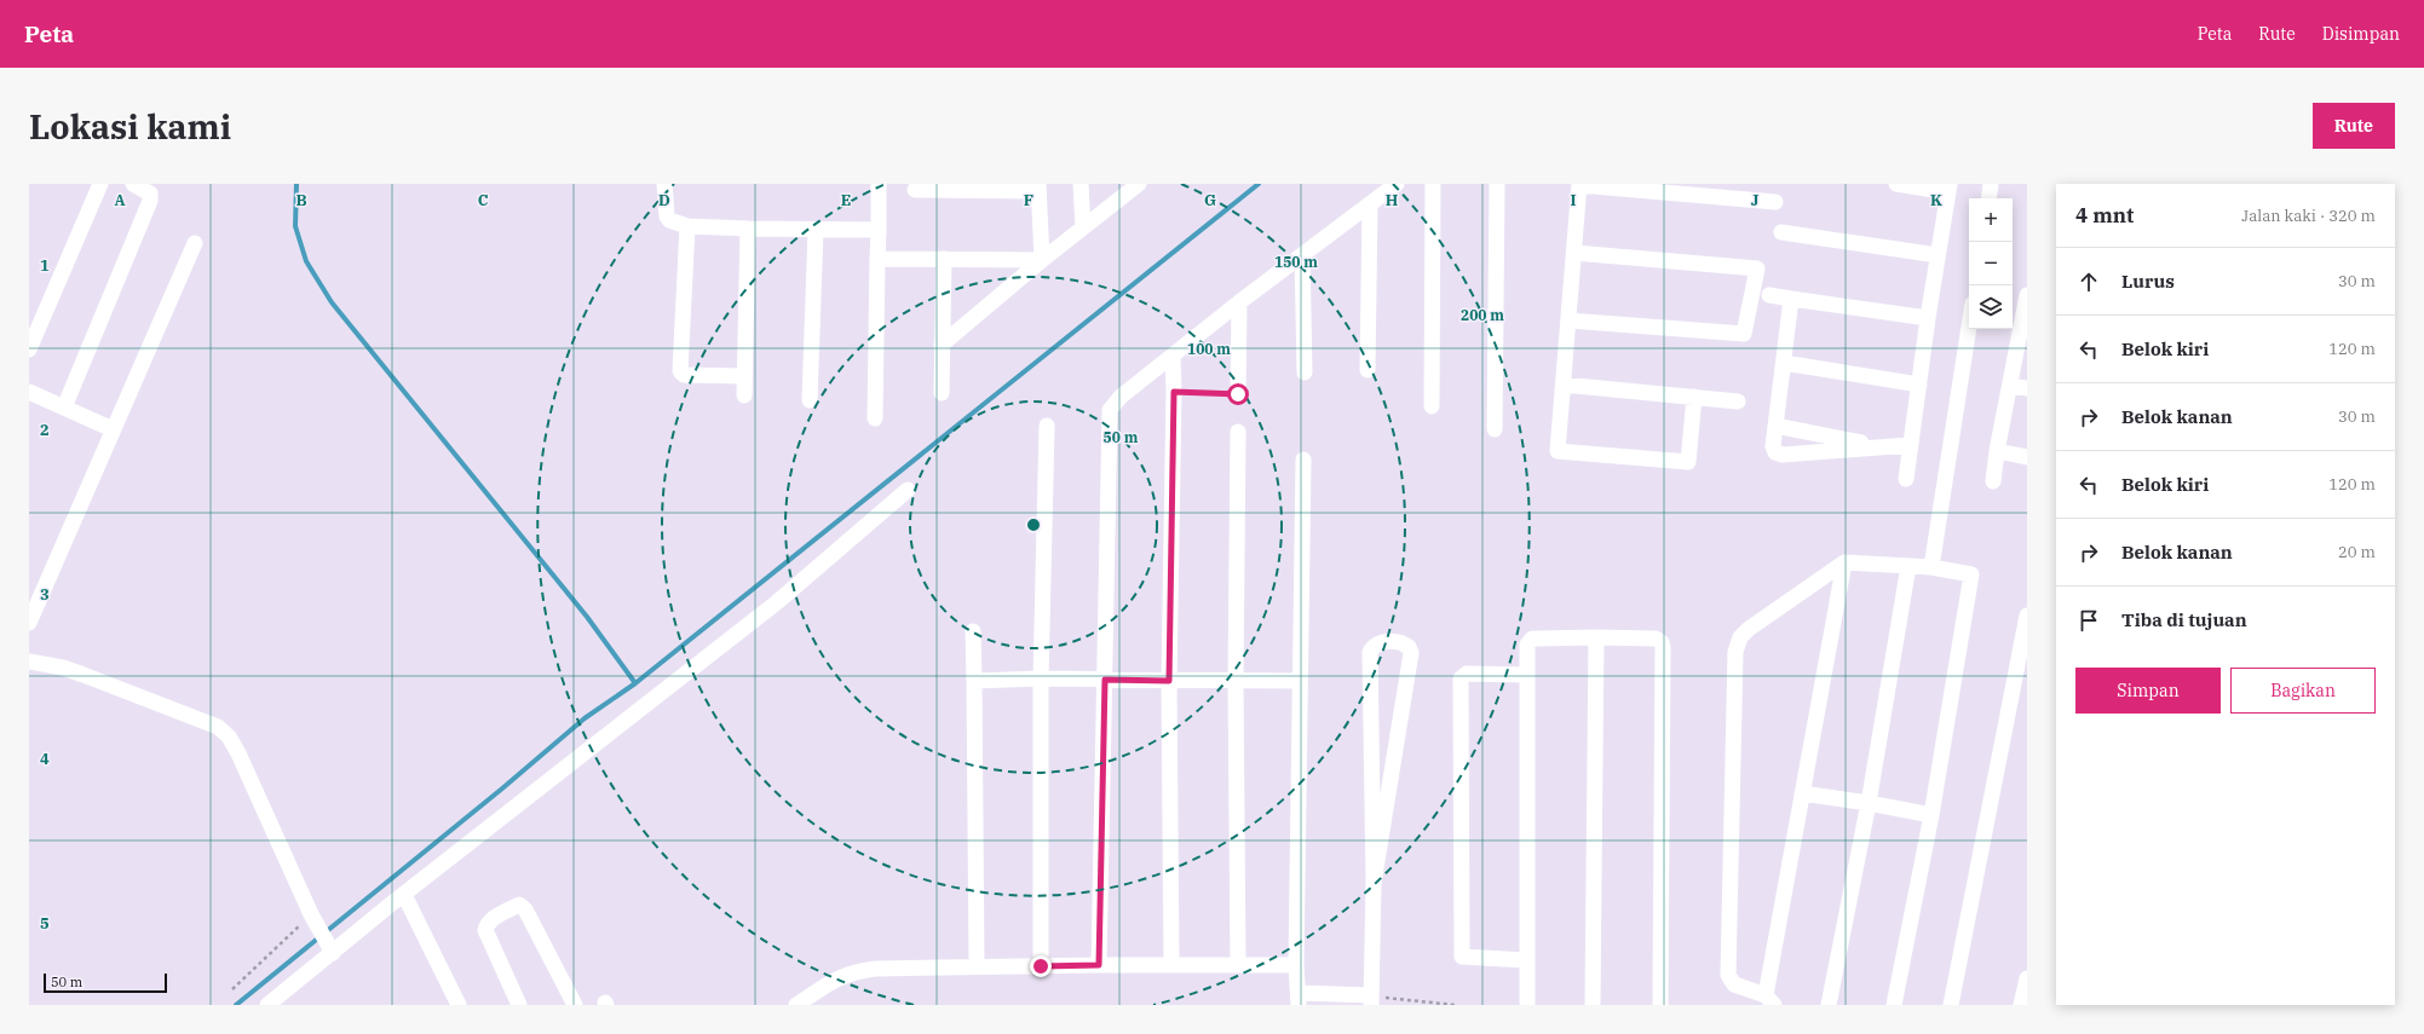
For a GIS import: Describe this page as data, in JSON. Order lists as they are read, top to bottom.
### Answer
{
  "scale_bar": "50 m",
  "page": {
    "header": "Peta",
    "nav": ["Peta", "Rute", "Disimpan"],
    "buttons": [
      "Rute",
      ["Simpan", "Bagikan"]
    ],
    "title": "Lokasi kami",
    "heading": ["4 mnt", "Jalan kaki · 320 m"],
    "map_buttons": ["+", "−"],
    "list": [
      ["Lurus", "30 m"],
      ["Belok kiri", "120 m"],
      ["Belok kanan", "30 m"],
      ["Belok kiri", "120 m"],
      ["Belok kanan", "20 m"],
      "Tiba di tujuan"
    ],
    "scale": "50 m"
  },
  "grid": {
    "columns": [
      "A",
      "B",
      "C",
      "D",
      "E",
      "F",
      "G",
      "H",
      "I",
      "J",
      "K"
    ],
    "rows": [
      "1",
      "2",
      "3",
      "4",
      "5"
    ]
  },
  "rings": [
    "150 m",
    "200 m",
    "100 m",
    "50 m"
  ]
}
